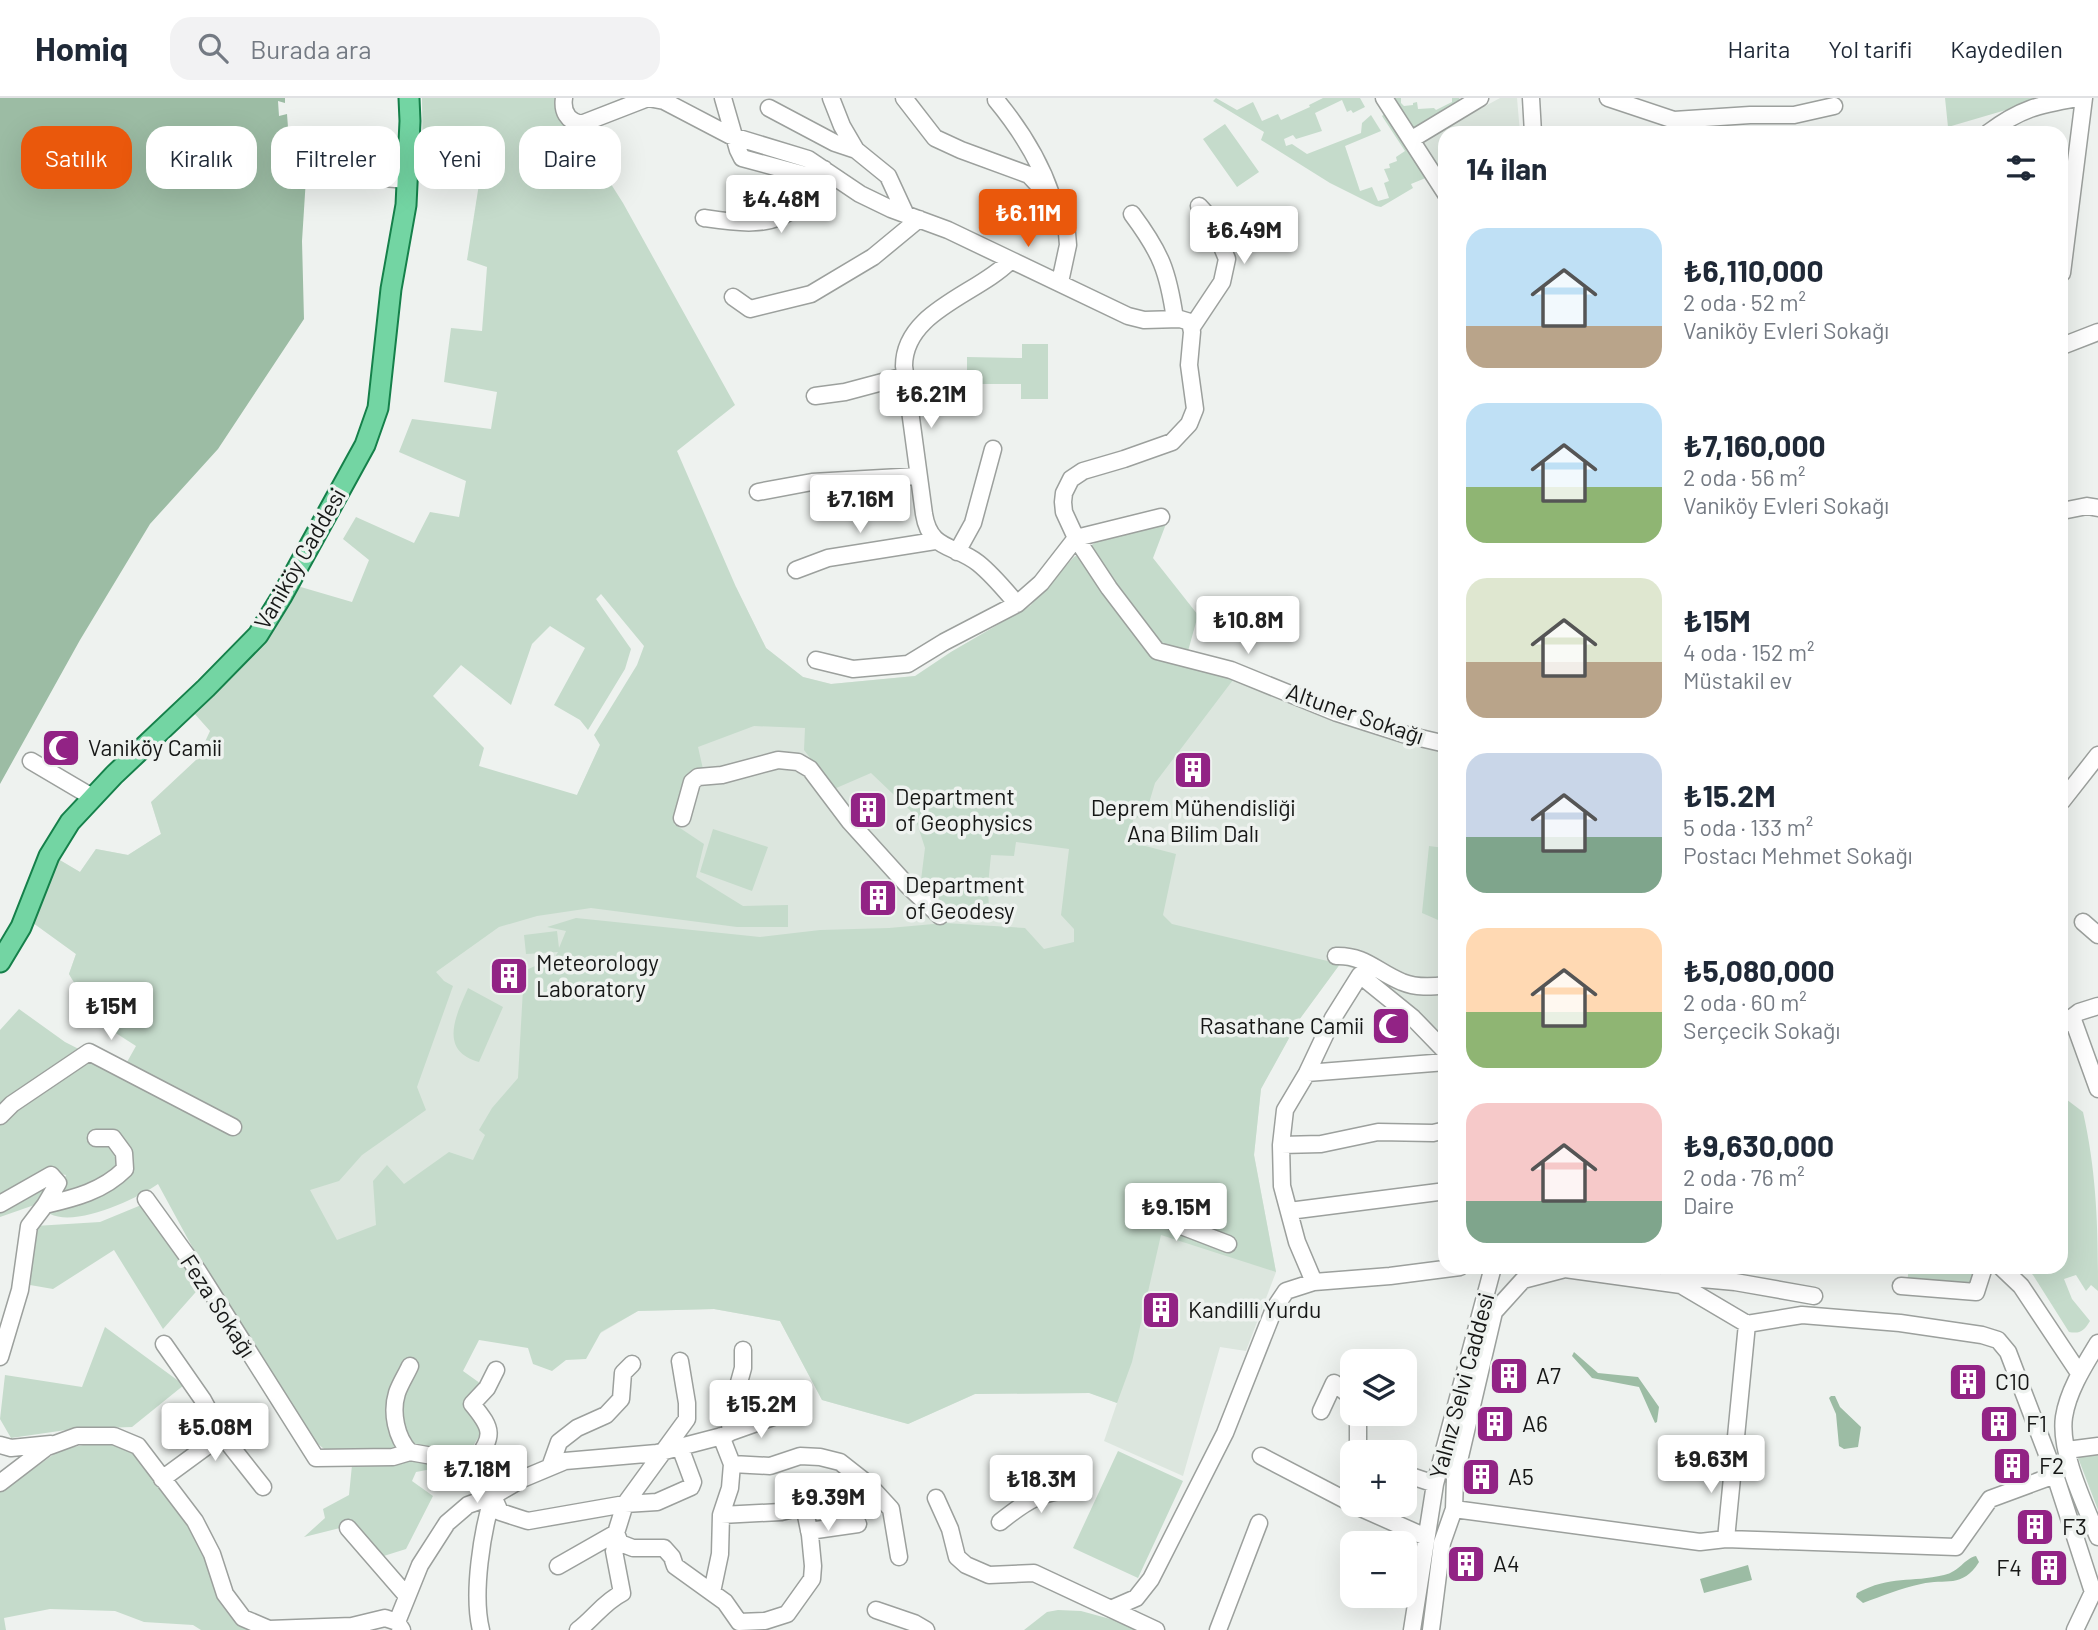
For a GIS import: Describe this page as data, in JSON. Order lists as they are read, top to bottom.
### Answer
{
  "streets": {
    "main road": ["Vaniköy Caddesi"],
    "street": ["Altuner Sokağı", "Feza Sokağı", "Yalnız Selvi Caddesi"]
  },
  "places": {
    "mosque": ["Vaniköy Camii", "Rasathane Camii"],
    "building": [
      "Deprem Mühendisliği Ana Bilim Dalı",
      "Department of Geophysics",
      "Department of Geodesy",
      "Meteorology Laboratory",
      "Kandilli Yurdu",
      "A7",
      "C10",
      "A6",
      "F1",
      "F2",
      "A5",
      "F3",
      "A4",
      "F4"
    ]
  },
  "page": {
    "header": "Homiq",
    "search": "Burada ara",
    "nav": ["Harita", "Yol tarifi", "Kaydedilen"],
    "chip": [
      "Satılık",
      "Kiralık",
      "Filtreler",
      "Yeni",
      "Daire"
    ],
    "heading": "14 ilan",
    "price": [
      "₺4.48M",
      "₺6.11M",
      "₺6.49M",
      "₺6.21M",
      "₺7.16M",
      "₺10.8M",
      "₺15M",
      "₺9.15M",
      "₺15.2M",
      "₺5.08M",
      "₺9.63M",
      "₺7.18M",
      "₺18.3M",
      "₺9.39M"
    ],
    "list": [
      {
        "name": "₺6,110,000",
        "note": "2 oda · 52 m² · Vaniköy Evleri Sokağı"
      },
      {
        "name": "₺7,160,000",
        "note": "2 oda · 56 m² · Vaniköy Evleri Sokağı"
      },
      {
        "name": "₺15M",
        "note": "4 oda · 152 m² · Müstakil ev"
      },
      {
        "name": "₺15.2M",
        "note": "5 oda · 133 m² · Postacı Mehmet Sokağı"
      },
      {
        "name": "₺5,080,000",
        "note": "2 oda · 60 m² · Serçecik Sokağı"
      },
      {
        "name": "₺9,630,000",
        "note": "2 oda · 76 m² · Daire"
      }
    ],
    "map_buttons": ["+", "−"]
  }
}
